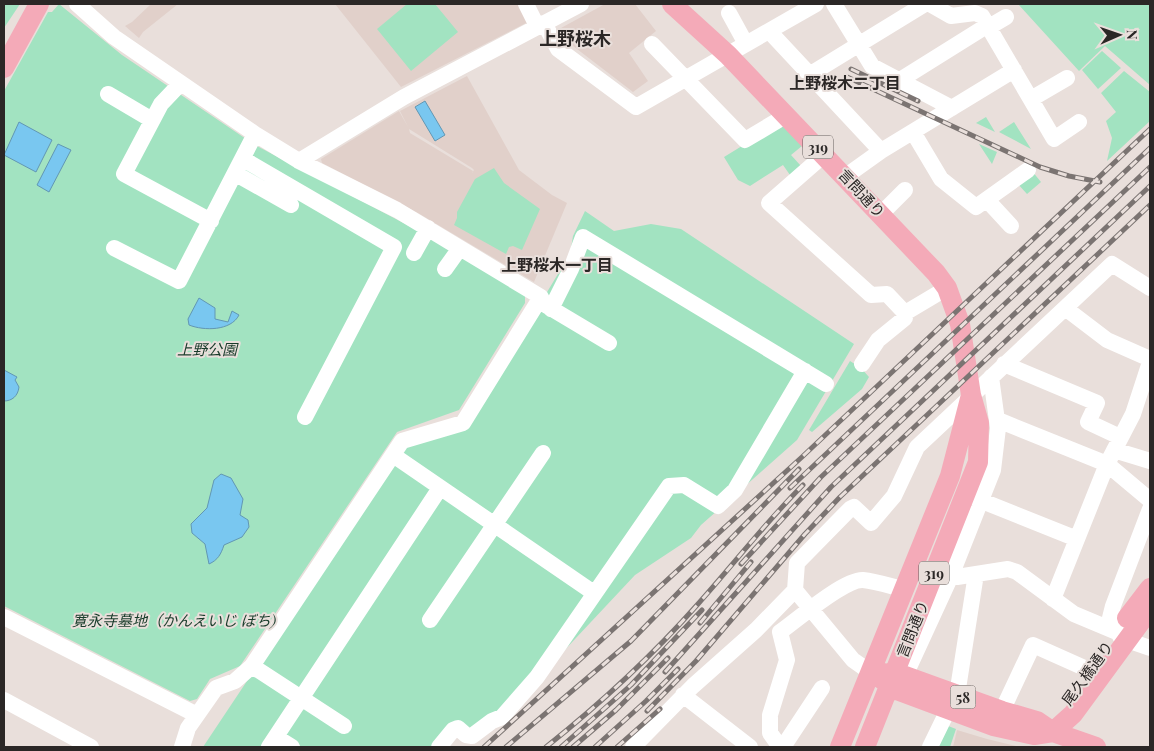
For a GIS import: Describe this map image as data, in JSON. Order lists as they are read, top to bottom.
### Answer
{
  "streets": {
    "main road": [
      "319",
      "言問通り",
      "尾久橋通り",
      "58"
    ]
  },
  "crossings": [
    ["尾久橋通り", "58"]
  ],
  "districts": ["上野桜木", "上野桜木二丁目", "上野桜木一丁目"],
  "parks": ["上野公園", "寛永寺墓地（かんえいじ ぼち)"],
  "north": "right"
}
